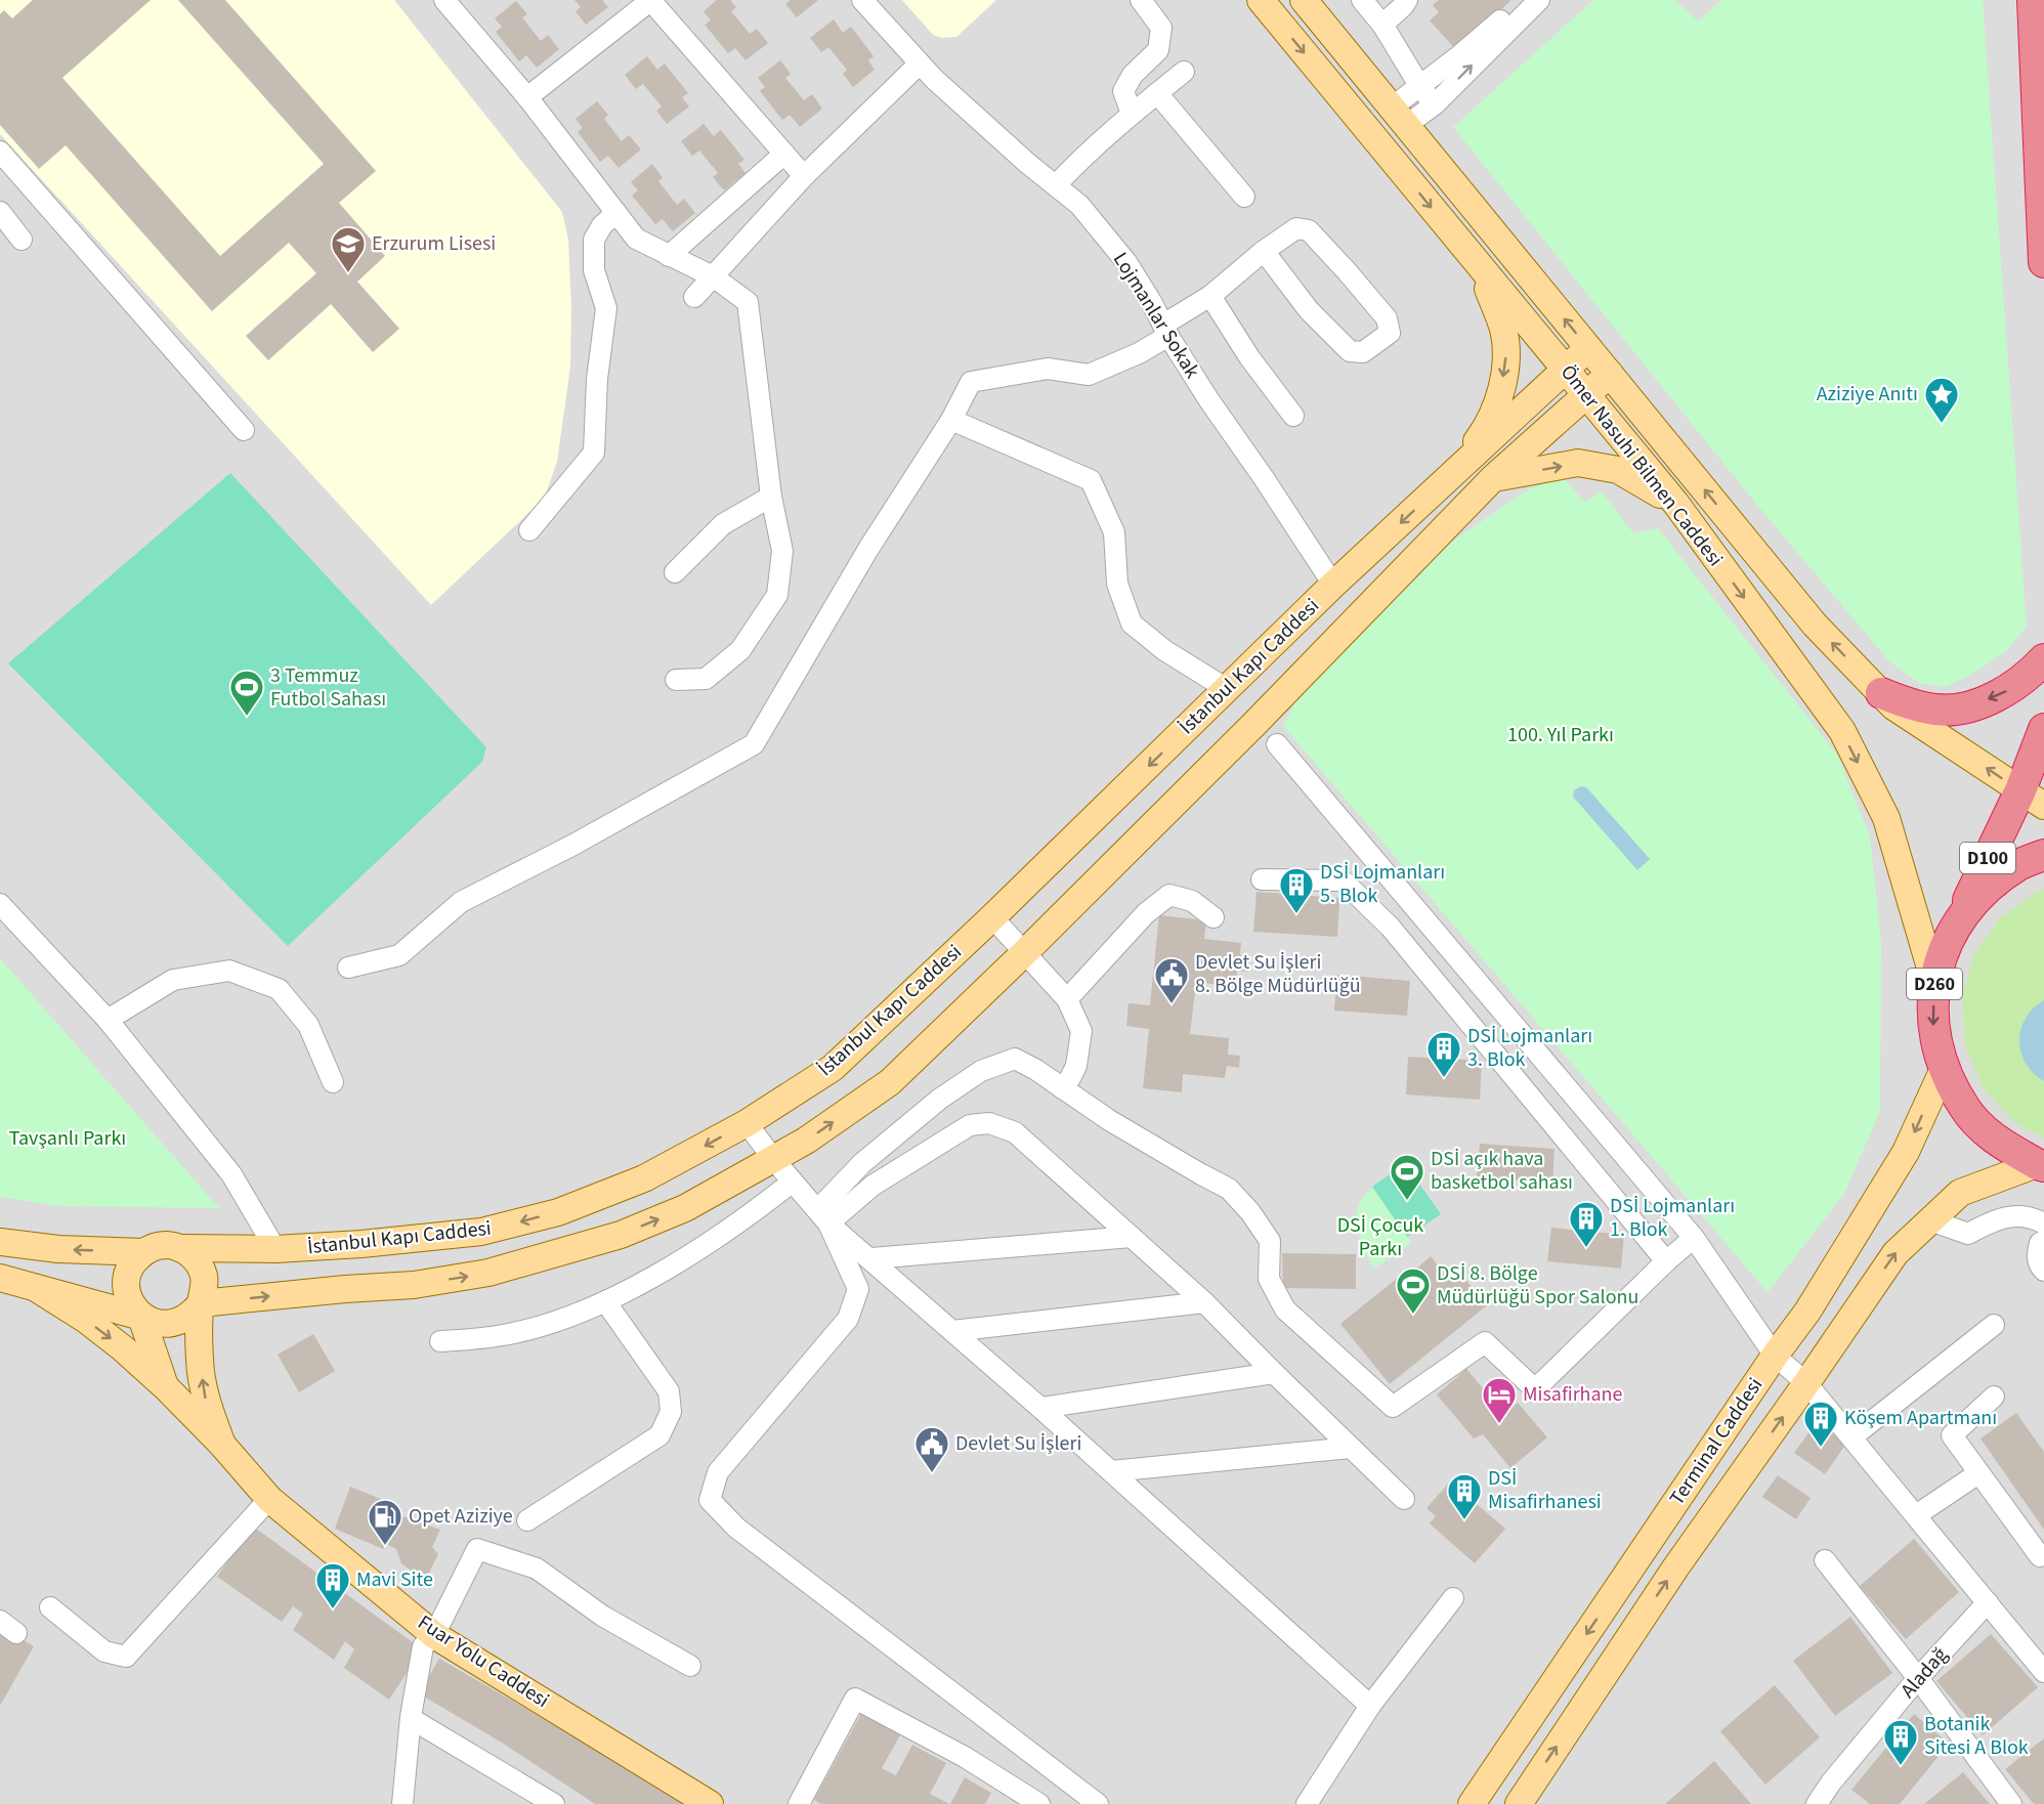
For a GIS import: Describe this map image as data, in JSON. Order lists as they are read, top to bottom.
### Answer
{
  "streets": {
    "highway": ["D100", "D260"],
    "main road": [
      "Ömer Nasuhi Bilmen Caddesi",
      "İstanbul Kapı Caddesi",
      "Terminal Caddesi",
      "Fuar Yolu Caddesi"
    ],
    "street": ["Lojmanlar Sokak", "Aladağ"]
  },
  "crossings": [
    ["Lojmanlar Sokak", "İstanbul Kapı Caddesi"],
    ["Ömer Nasuhi Bilmen Caddesi", "D100"],
    ["Ömer Nasuhi Bilmen Caddesi", "D260"],
    ["D100", "D260"],
    ["D260", "Terminal Caddesi"]
  ],
  "parks": ["100. Yıl Parkı", "Tavşanlı Parkı", "DSİ Çocuk Parkı"],
  "places": {
    "school or university": ["Erzurum Lisesi"],
    "place": ["Aziziye Anıtı"],
    "sports": ["3 Temmuz Futbol Sahası", "DSİ açık hava basketbol sahası", "DSİ 8. Bölge Müdürlüğü Spor Salonu"],
    "building": [
      "DSİ Lojmanları 5. Blok",
      "DSİ Lojmanları 3. Blok",
      "DSİ Lojmanları 1. Blok",
      "Köşem Apartmanı",
      "DSİ Misafirhanesi",
      "Mavi Site",
      "Botanik Sitesi A Blok"
    ],
    "public building": ["Devlet Su İşleri 8. Bölge Müdürlüğü", "Devlet Su İşleri"],
    "hotel": ["Misafirhane"],
    "fuel station": ["Opet Aziziye"]
  }
}
